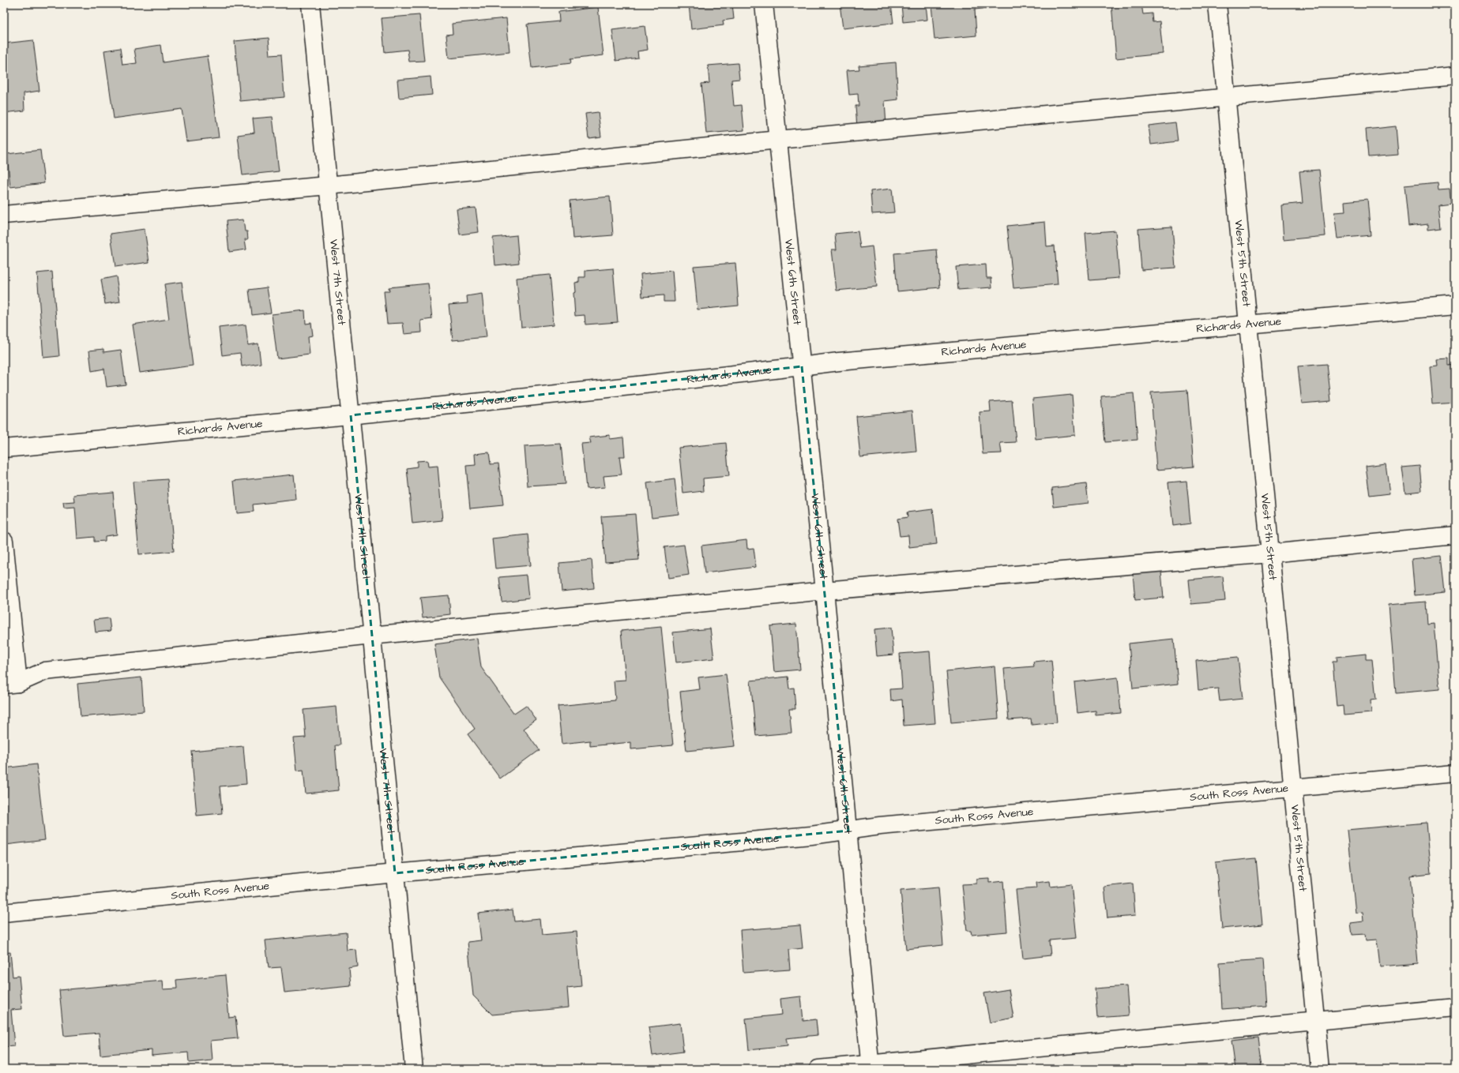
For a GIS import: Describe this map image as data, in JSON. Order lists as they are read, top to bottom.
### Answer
{
  "streets": {
    "street": [
      "West 5th Street",
      "West 7th Street",
      "West 6th Street",
      "Richards Avenue",
      "South Ross Avenue"
    ]
  },
  "crossings": [
    ["West 5th Street", "Richards Avenue"],
    ["West 5th Street", "South Ross Avenue"],
    ["West 7th Street", "Richards Avenue"],
    ["West 7th Street", "South Ross Avenue"],
    ["West 6th Street", "Richards Avenue"],
    ["West 6th Street", "South Ross Avenue"]
  ]
}
